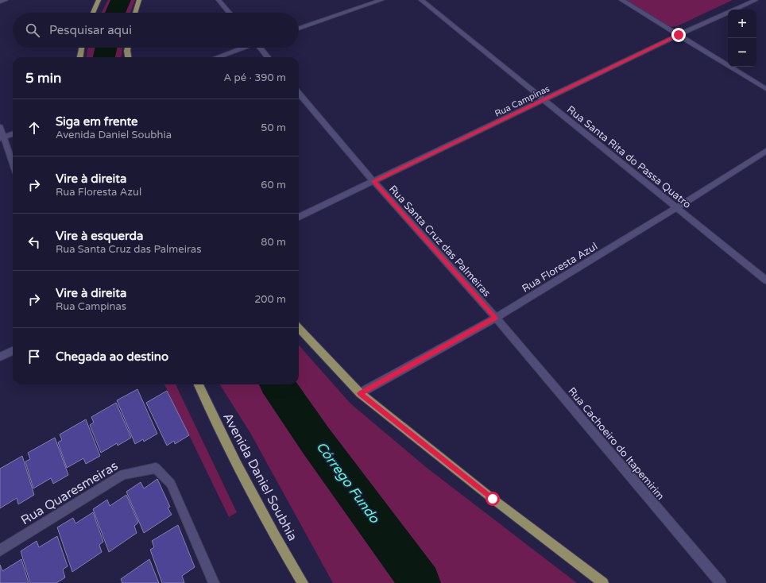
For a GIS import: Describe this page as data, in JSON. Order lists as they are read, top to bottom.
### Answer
{
  "streets": {
    "main road": ["Avenida Daniel Soubhia"],
    "street": [
      "Rua Campinas",
      "Rua Santa Rita do Passa Quatro",
      "Rua Santa Cruz das Palmeiras",
      "Rua Floresta Azul",
      "Rua Cachoeiro do Itapemirim",
      "Rua Quaresmeiras"
    ]
  },
  "crossings": [
    ["Rua Campinas", "Rua Santa Rita do Passa Quatro"],
    ["Rua Campinas", "Rua Santa Cruz das Palmeiras"],
    ["Rua Santa Rita do Passa Quatro", "Rua Floresta Azul"],
    ["Rua Santa Cruz das Palmeiras", "Rua Floresta Azul"],
    ["Rua Santa Cruz das Palmeiras", "Rua Cachoeiro do Itapemirim"],
    ["Rua Floresta Azul", "Rua Cachoeiro do Itapemirim"]
  ],
  "water": ["Córrego Fundo"],
  "page": {
    "map_buttons": ["+", "−"],
    "search": "Pesquisar aqui",
    "heading": ["5 min", "A pé · 390 m"],
    "list": [
      ["Siga em frente", "Avenida Daniel Soubhia", "50 m"],
      ["Vire à direita", "Rua Floresta Azul", "60 m"],
      ["Vire à esquerda", "Rua Santa Cruz das Palmeiras", "80 m"],
      ["Vire à direita", "Rua Campinas", "200 m"],
      "Chegada ao destino"
    ]
  }
}
